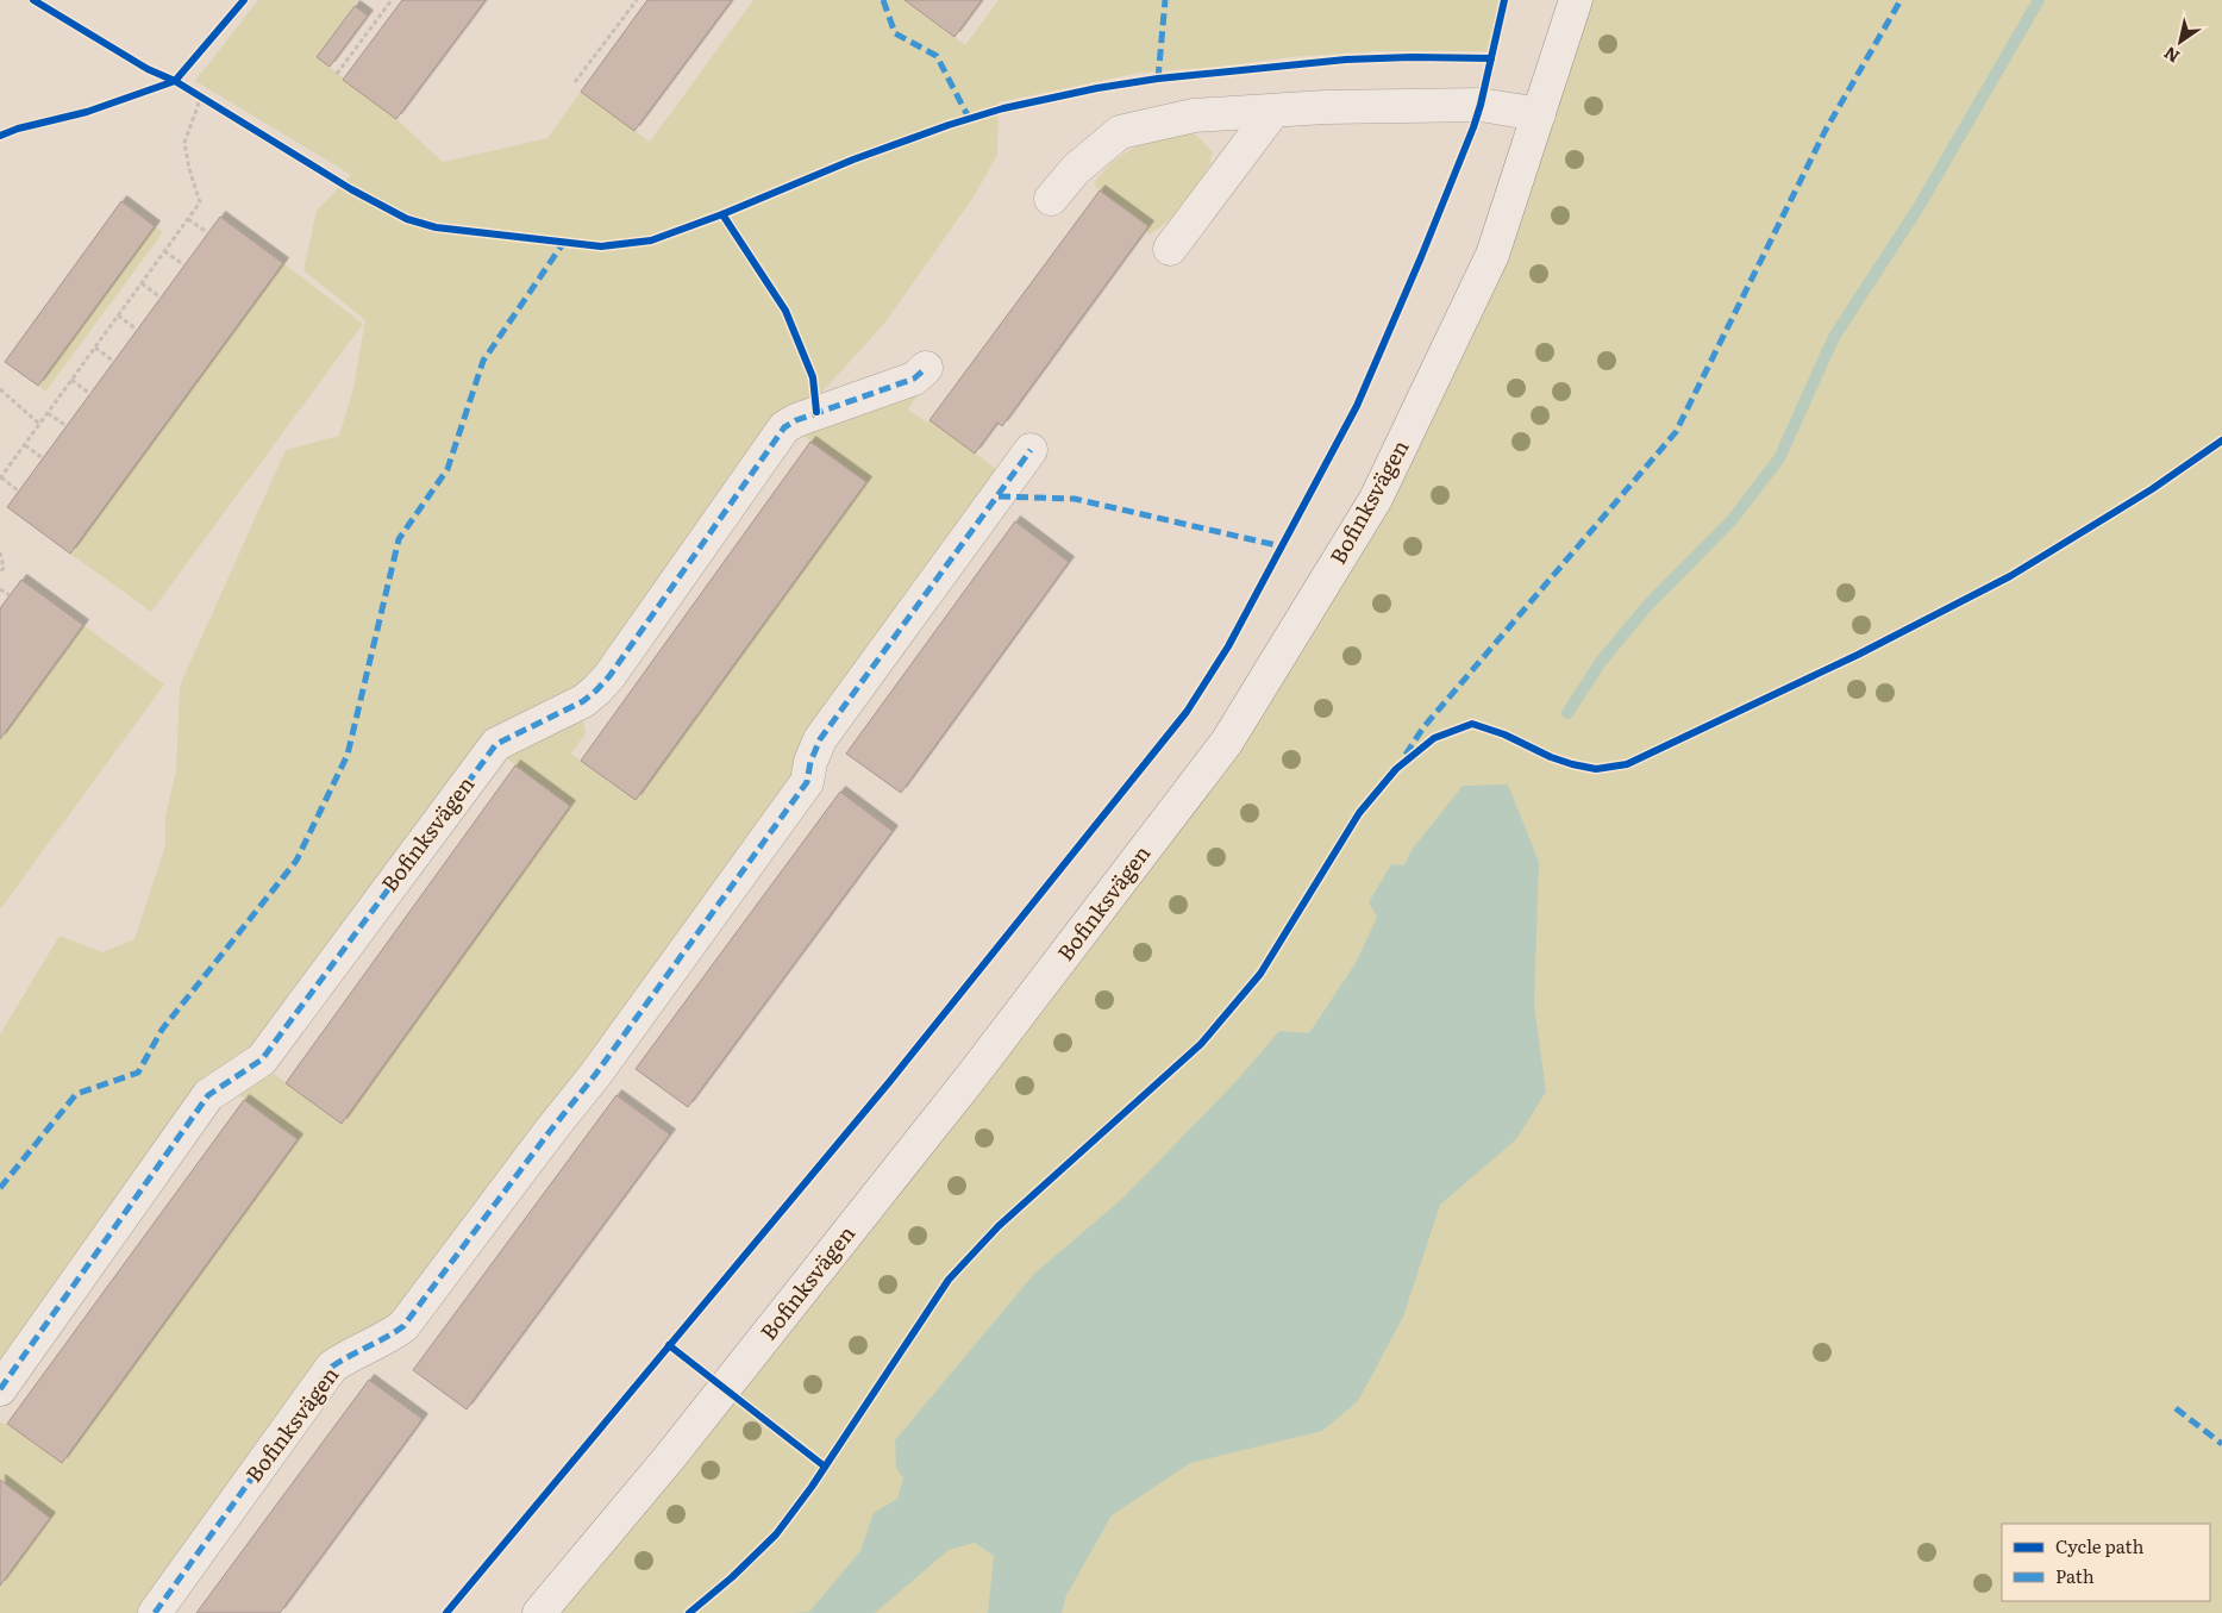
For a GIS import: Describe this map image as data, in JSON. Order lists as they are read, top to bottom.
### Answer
{
  "streets": {
    "street": ["Bofinksvägen"]
  },
  "legend": ["Cycle path", "Path"],
  "north": "bottom left"
}
